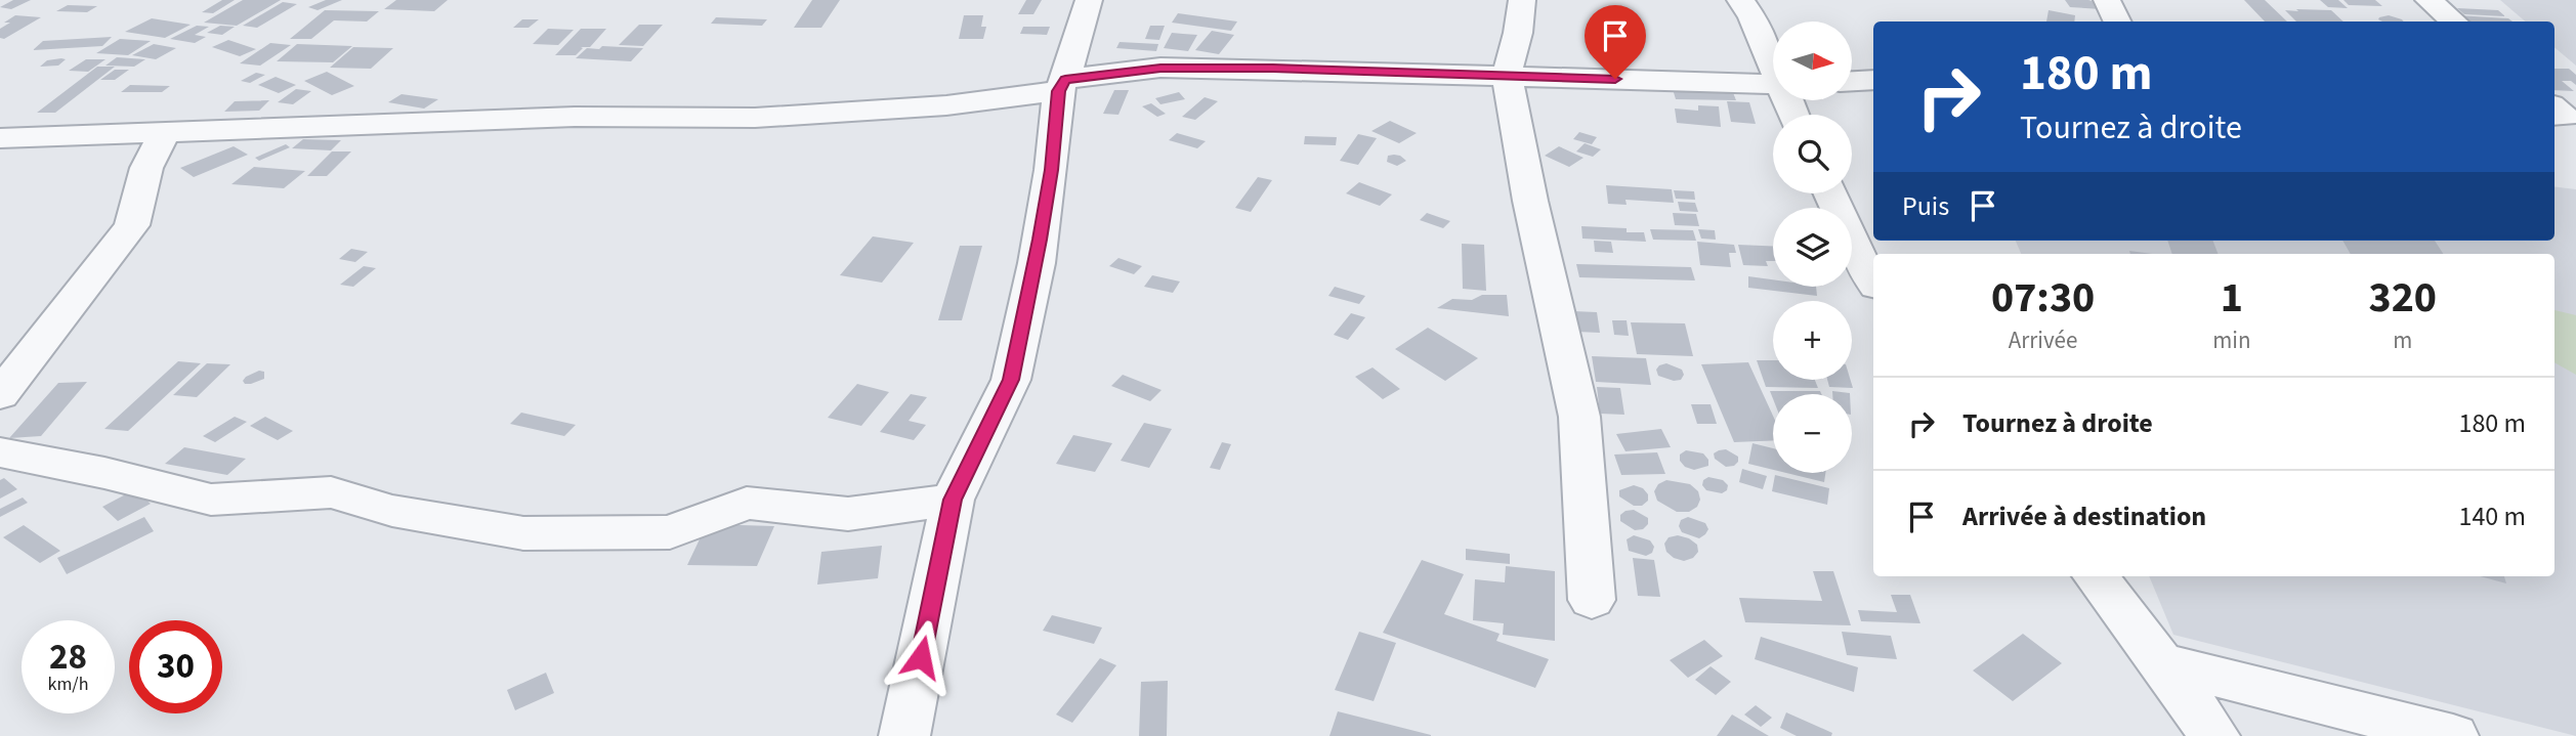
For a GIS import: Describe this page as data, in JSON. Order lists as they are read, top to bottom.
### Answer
{
  "north": "right",
  "page": {
    "map_buttons": ["+", "−"],
    "turn": ["180 m", "Tournez à droite"],
    "then": "Puis",
    "eta": [
      "07:30",
      "Arrivée",
      "1",
      "min",
      "320",
      "m"
    ],
    "list": [
      {
        "name": "Tournez à droite",
        "value": "180 m"
      },
      {
        "name": "Arrivée à destination",
        "value": "140 m"
      }
    ],
    "speed": "28 km/h",
    "limit": "30"
  }
}
